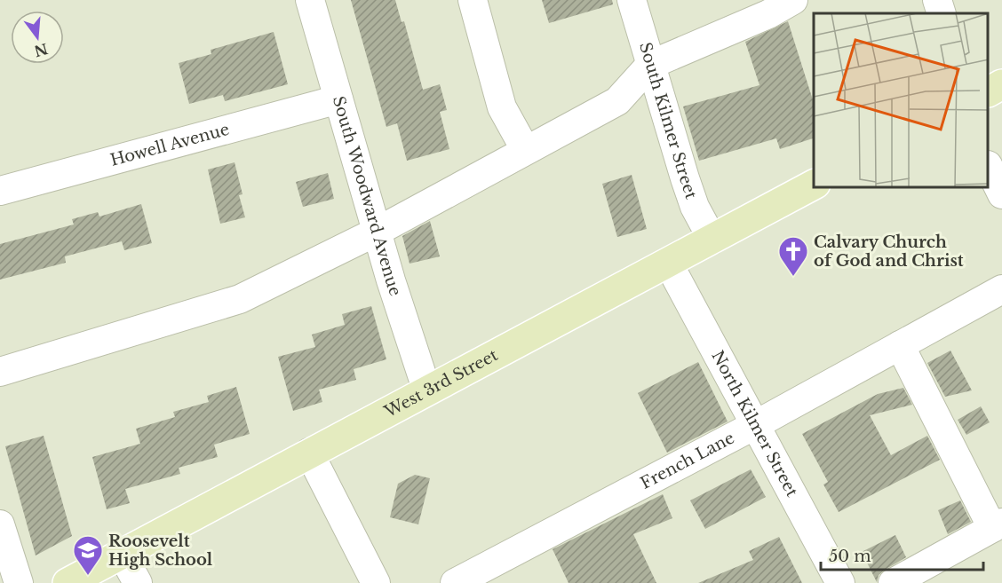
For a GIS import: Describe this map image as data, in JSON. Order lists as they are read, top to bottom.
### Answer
{
  "streets": {
    "main road": ["West 3rd Street"],
    "street": [
      "South Kilmer Street",
      "Howell Avenue",
      "South Woodward Avenue",
      "North Kilmer Street",
      "French Lane"
    ]
  },
  "crossings": [
    ["South Kilmer Street", "West 3rd Street"],
    ["Howell Avenue", "South Woodward Avenue"],
    ["South Woodward Avenue", "West 3rd Street"],
    ["West 3rd Street", "North Kilmer Street"],
    ["North Kilmer Street", "French Lane"]
  ],
  "places": {
    "church": ["Calvary Church of God and Christ"],
    "school or university": ["Roosevelt High School"]
  },
  "scale_bar": "50 m",
  "north": "bottom"
}
